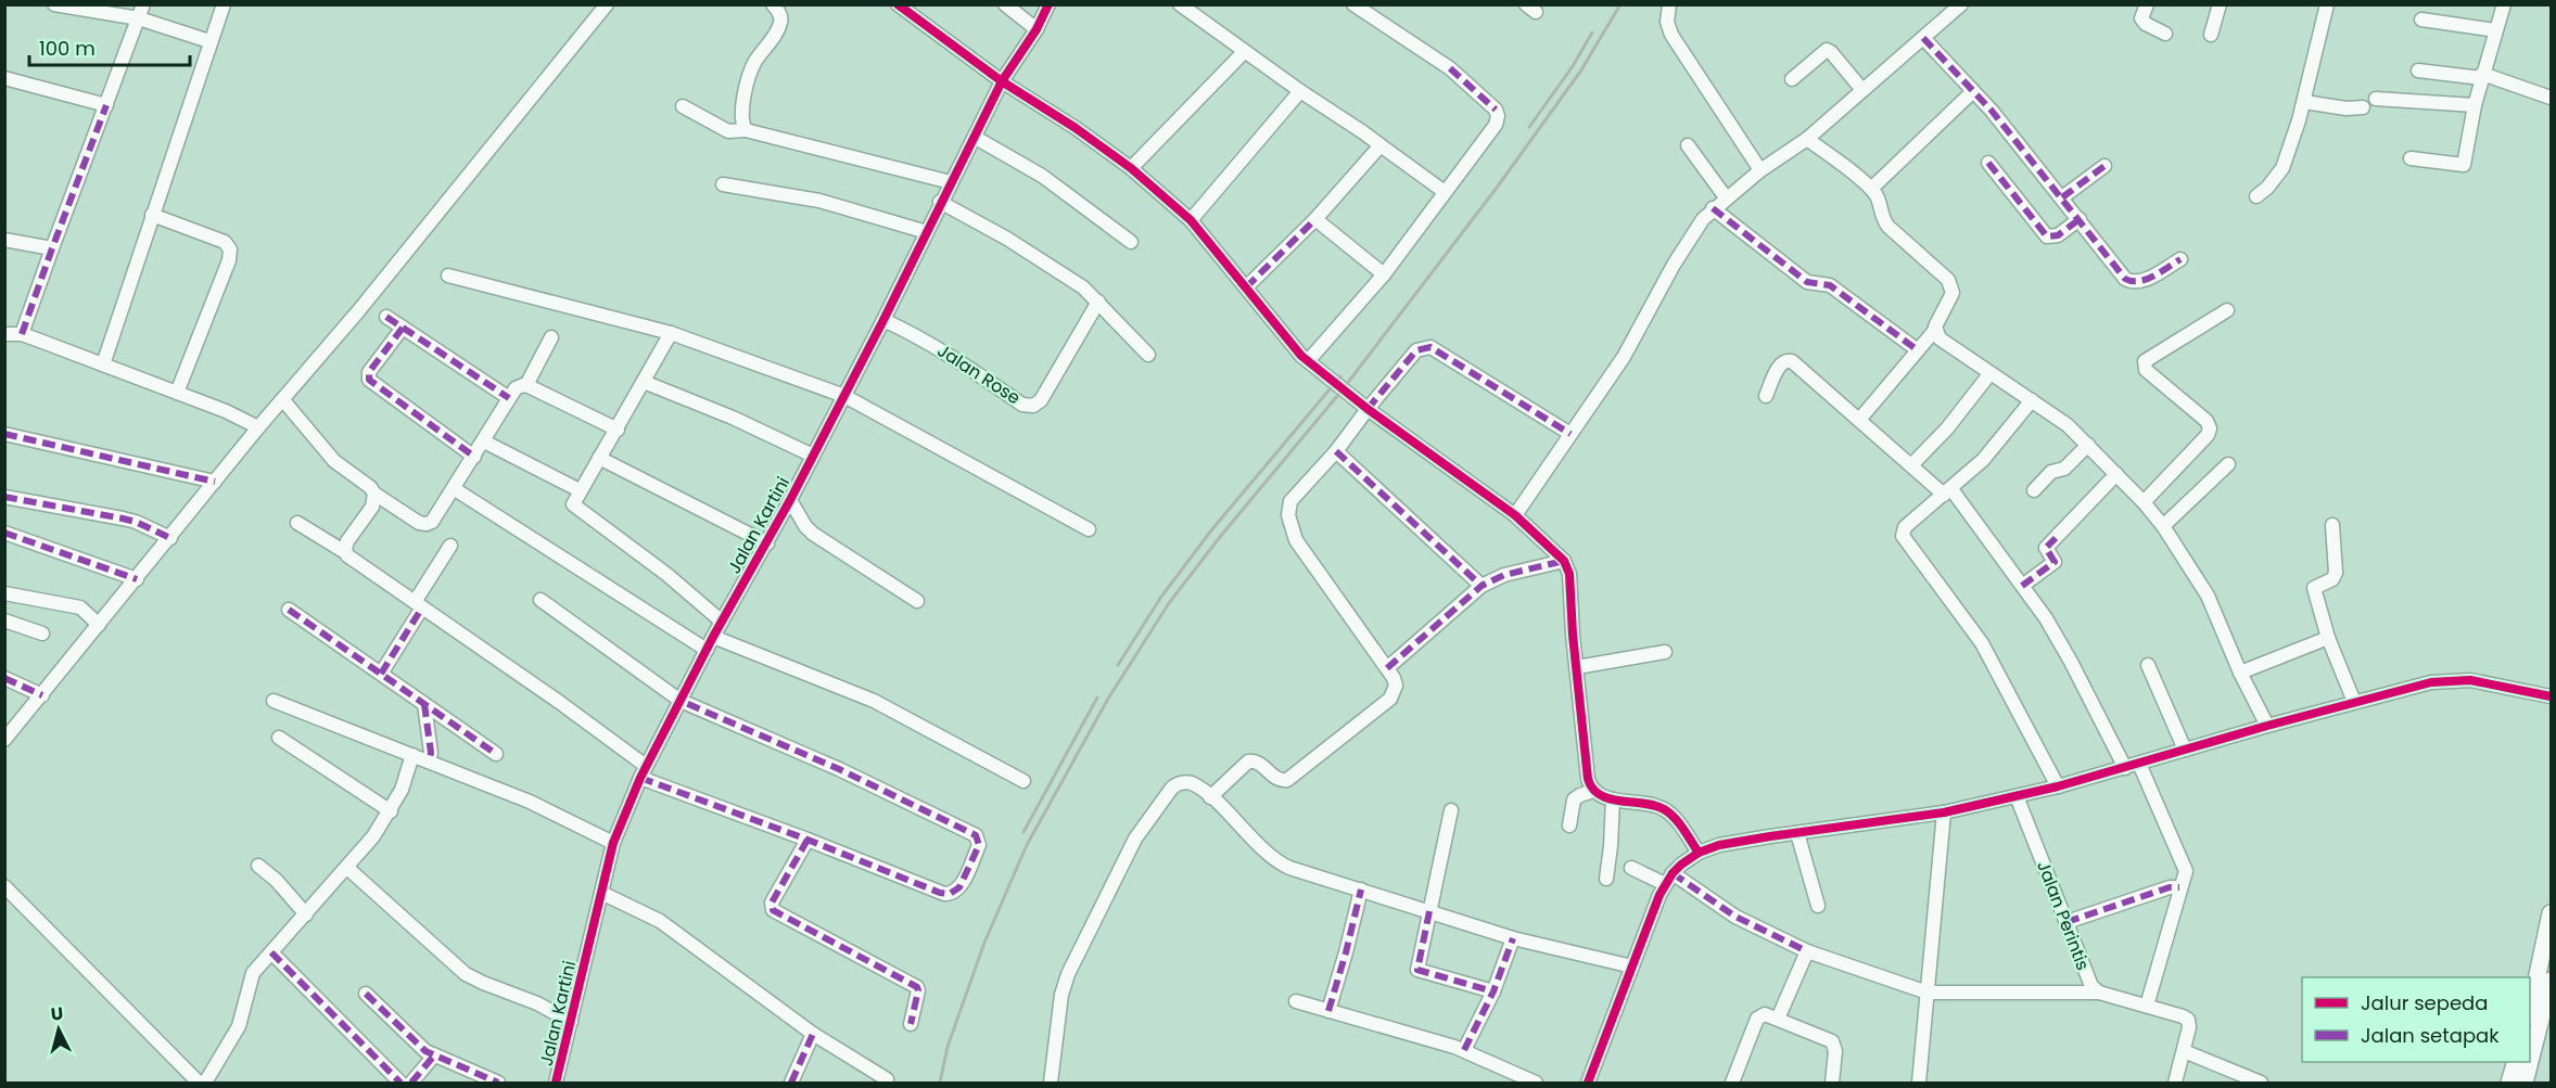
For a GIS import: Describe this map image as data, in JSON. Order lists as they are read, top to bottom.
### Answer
{
  "streets": {
    "street": ["Jalan Rose", "Jalan Kartini", "Jalan Perintis"]
  },
  "crossings": [
    ["Jalan Rose", "Jalan Kartini"]
  ],
  "legend": ["Jalur sepeda", "Jalan setapak"],
  "scale_bar": "100 m",
  "north": "top"
}
